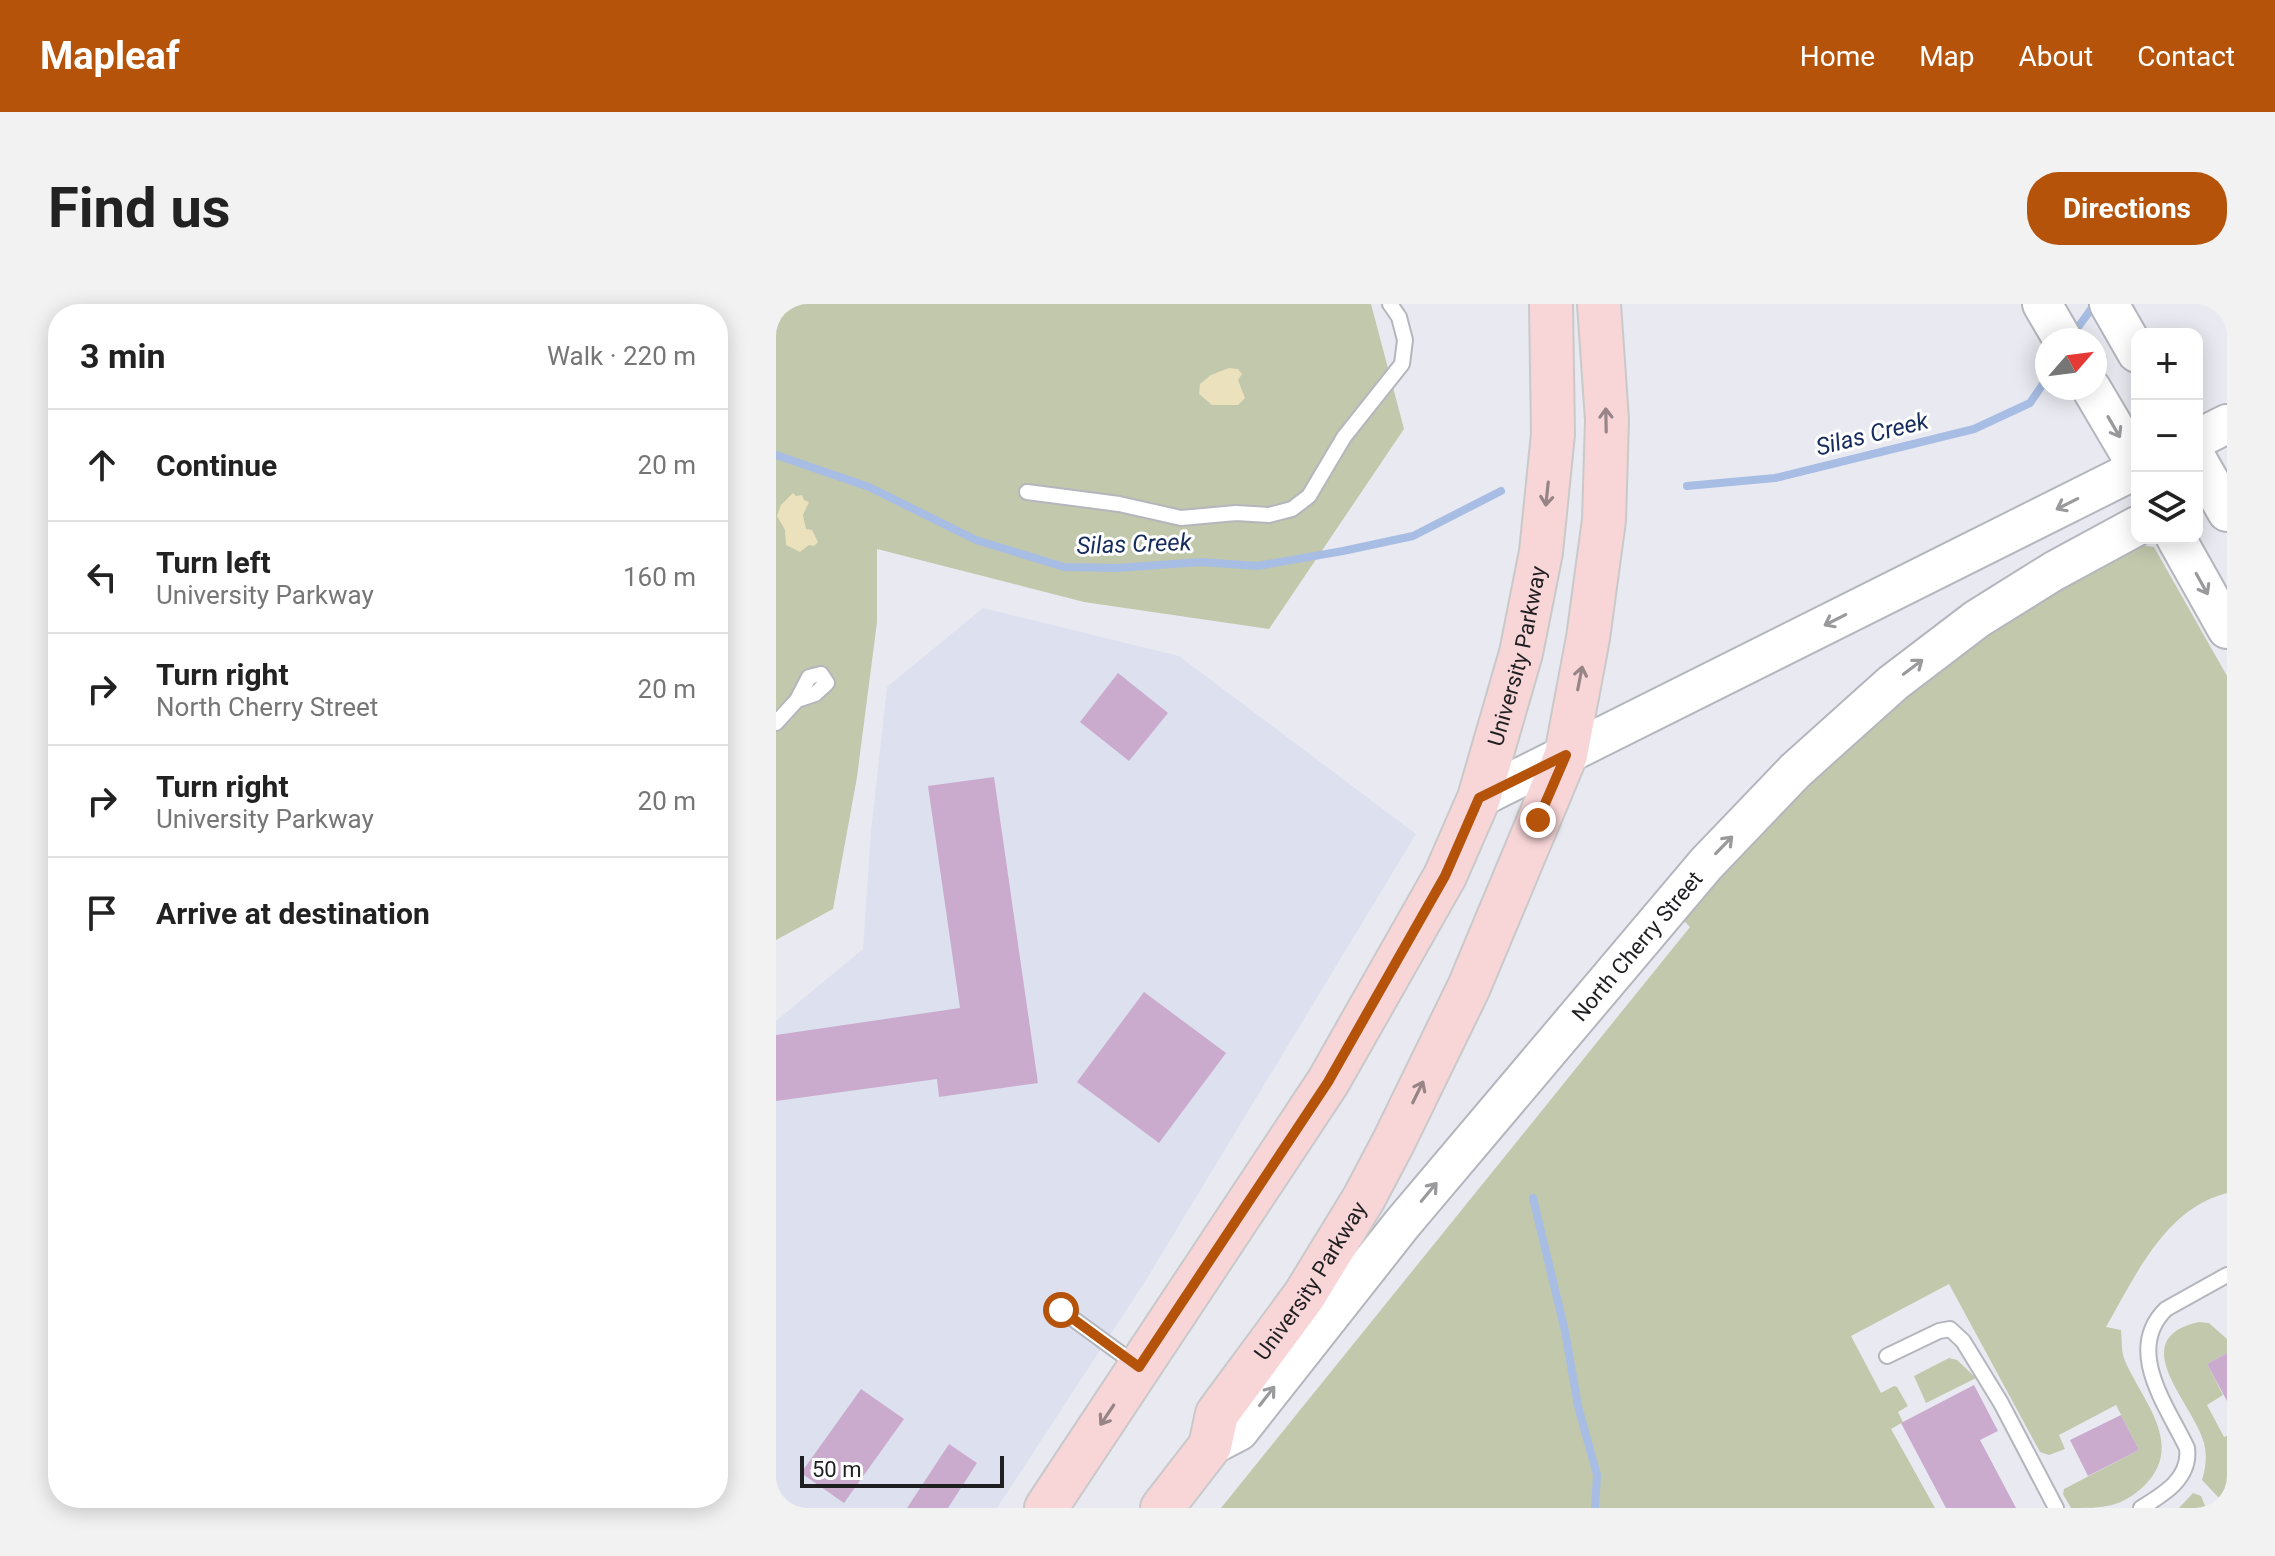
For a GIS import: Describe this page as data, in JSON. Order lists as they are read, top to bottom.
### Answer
{
  "streets": {
    "main road": ["University Parkway", "North Cherry Street"]
  },
  "crossings": [
    ["University Parkway", "North Cherry Street"]
  ],
  "water": ["Silas Creek"],
  "scale_bar": "50 m",
  "north": "top right",
  "page": {
    "header": "Mapleaf",
    "nav": [
      "Home",
      "Map",
      "About",
      "Contact"
    ],
    "buttons": "Directions",
    "title": "Find us",
    "heading": ["3 min", "Walk · 220 m"],
    "map_buttons": ["+", "−"],
    "list": [
      ["Continue", "20 m"],
      ["Turn left", "University Parkway", "160 m"],
      ["Turn right", "North Cherry Street", "20 m"],
      ["Turn right", "University Parkway", "20 m"],
      "Arrive at destination"
    ],
    "scale": "50 m"
  }
}
